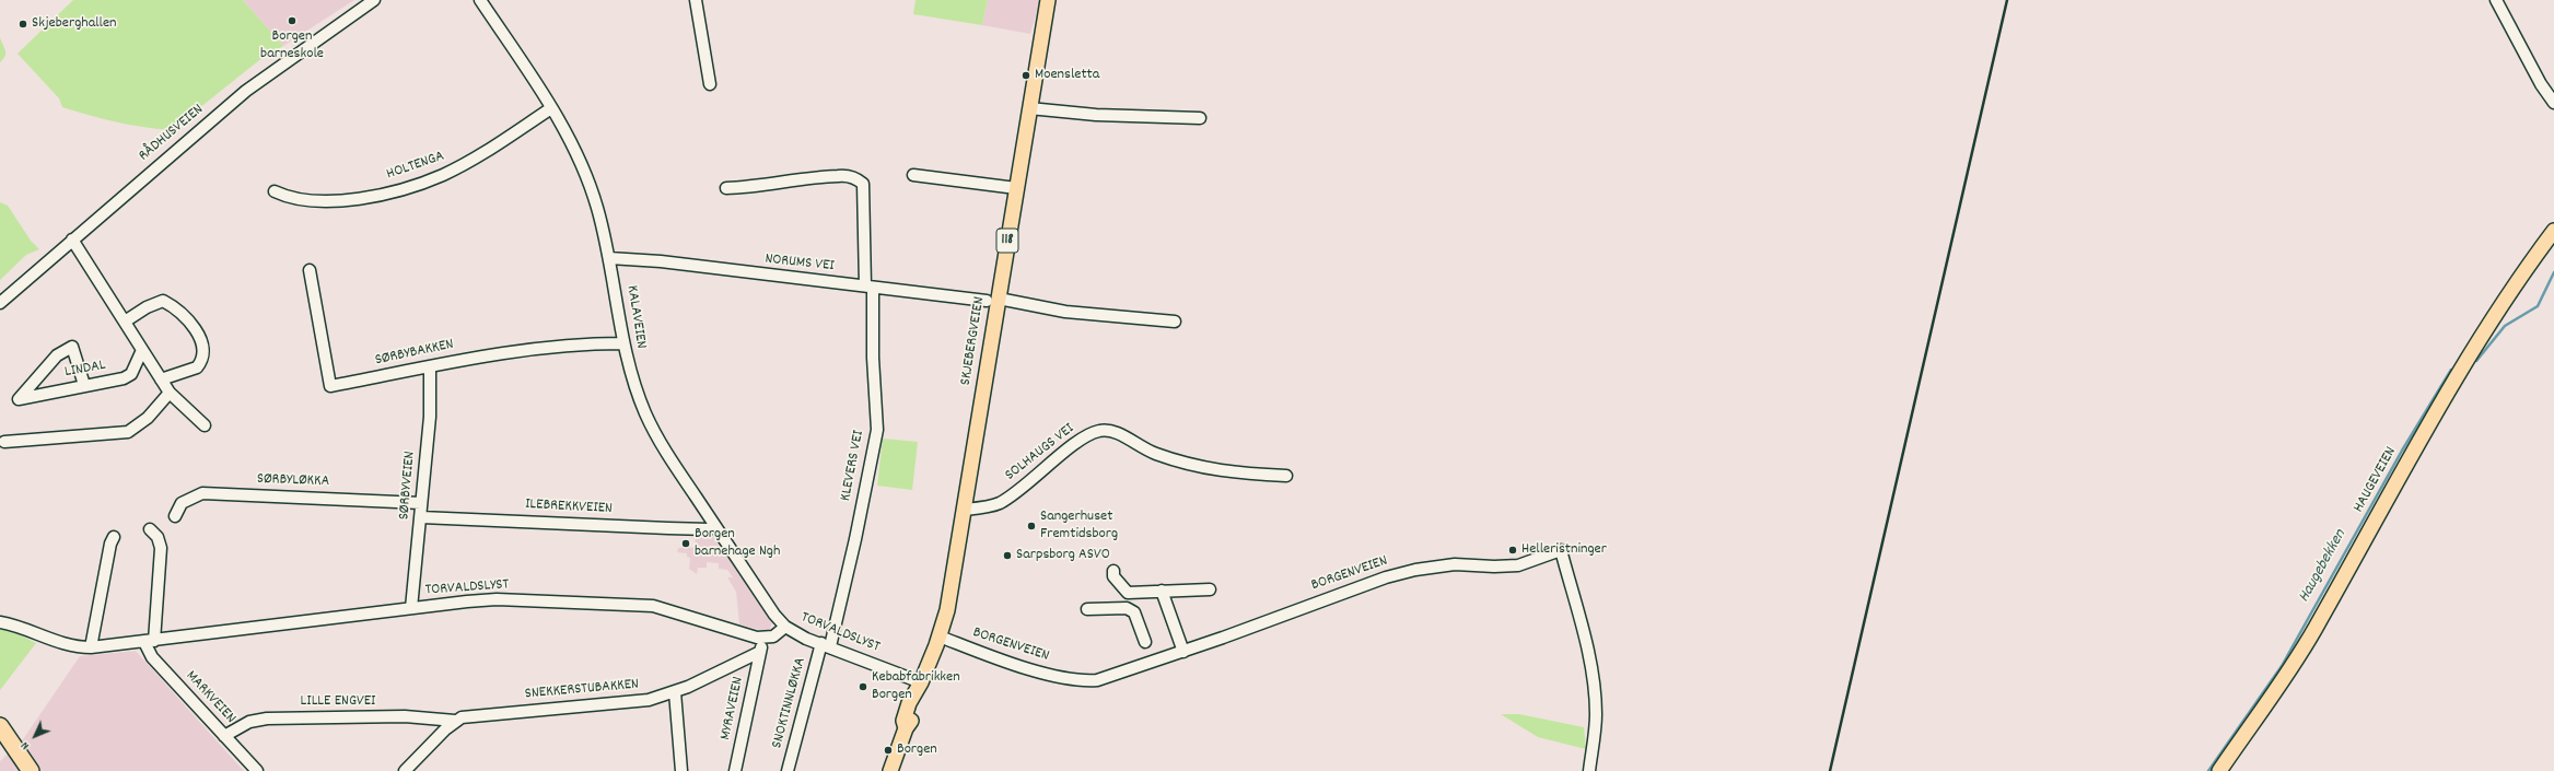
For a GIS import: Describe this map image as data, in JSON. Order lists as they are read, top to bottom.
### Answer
{
  "streets": {
    "main road": ["118", "SKJEBERGVEIEN", "HAUGEVEIEN"],
    "street": [
      "RÅDHUSVEIEN",
      "HOLTENGA",
      "NORUMS VEI",
      "KALAVEIEN",
      "SØRBYBAKKEN",
      "LINDAL",
      "SOLHAUGS VEI",
      "KLEVERS VEI",
      "SØRBYLØKKA",
      "SØRBYVEIEN",
      "ILEBREKKVEIEN",
      "BORGENVEIEN",
      "TORVALDSLYST",
      "SNEKKERSTUBAKKEN",
      "MARKVEIEN",
      "LILLE ENGVEI",
      "SNOKTINNLØKKA",
      "MYRAVEIEN"
    ]
  },
  "crossings": [
    ["HOLTENGA", "KALAVEIEN"],
    ["NORUMS VEI", "KALAVEIEN"],
    ["NORUMS VEI", "SKJEBERGVEIEN"],
    ["NORUMS VEI", "KLEVERS VEI"],
    ["KALAVEIEN", "SØRBYBAKKEN"],
    ["KALAVEIEN", "ILEBREKKVEIEN"],
    ["KALAVEIEN", "TORVALDSLYST"],
    ["SKJEBERGVEIEN", "SOLHAUGS VEI"],
    ["SKJEBERGVEIEN", "BORGENVEIEN"],
    ["SKJEBERGVEIEN", "TORVALDSLYST"],
    ["SØRBYBAKKEN", "SØRBYVEIEN"],
    ["KLEVERS VEI", "TORVALDSLYST"],
    ["KLEVERS VEI", "SNOKTINNLØKKA"],
    ["SØRBYLØKKA", "SØRBYVEIEN"],
    ["SØRBYVEIEN", "ILEBREKKVEIEN"],
    ["SØRBYVEIEN", "TORVALDSLYST"],
    ["TORVALDSLYST", "MARKVEIEN"],
    ["TORVALDSLYST", "SNOKTINNLØKKA"],
    ["SNEKKERSTUBAKKEN", "LILLE ENGVEI"],
    ["SNEKKERSTUBAKKEN", "MYRAVEIEN"],
    ["MARKVEIEN", "LILLE ENGVEI"]
  ],
  "water": ["Haugebekken"],
  "places": [
    "Borgen barneskole",
    "Skjeberghallen",
    "Moensletta",
    "Sangerhuset Fremtidsborg",
    "Borgen barnehage Ngh",
    "Helleristninger",
    "Sarpsborg ASVO",
    "Kebabfabrikken Borgen",
    "Borgen"
  ],
  "north": "bottom left"
}
